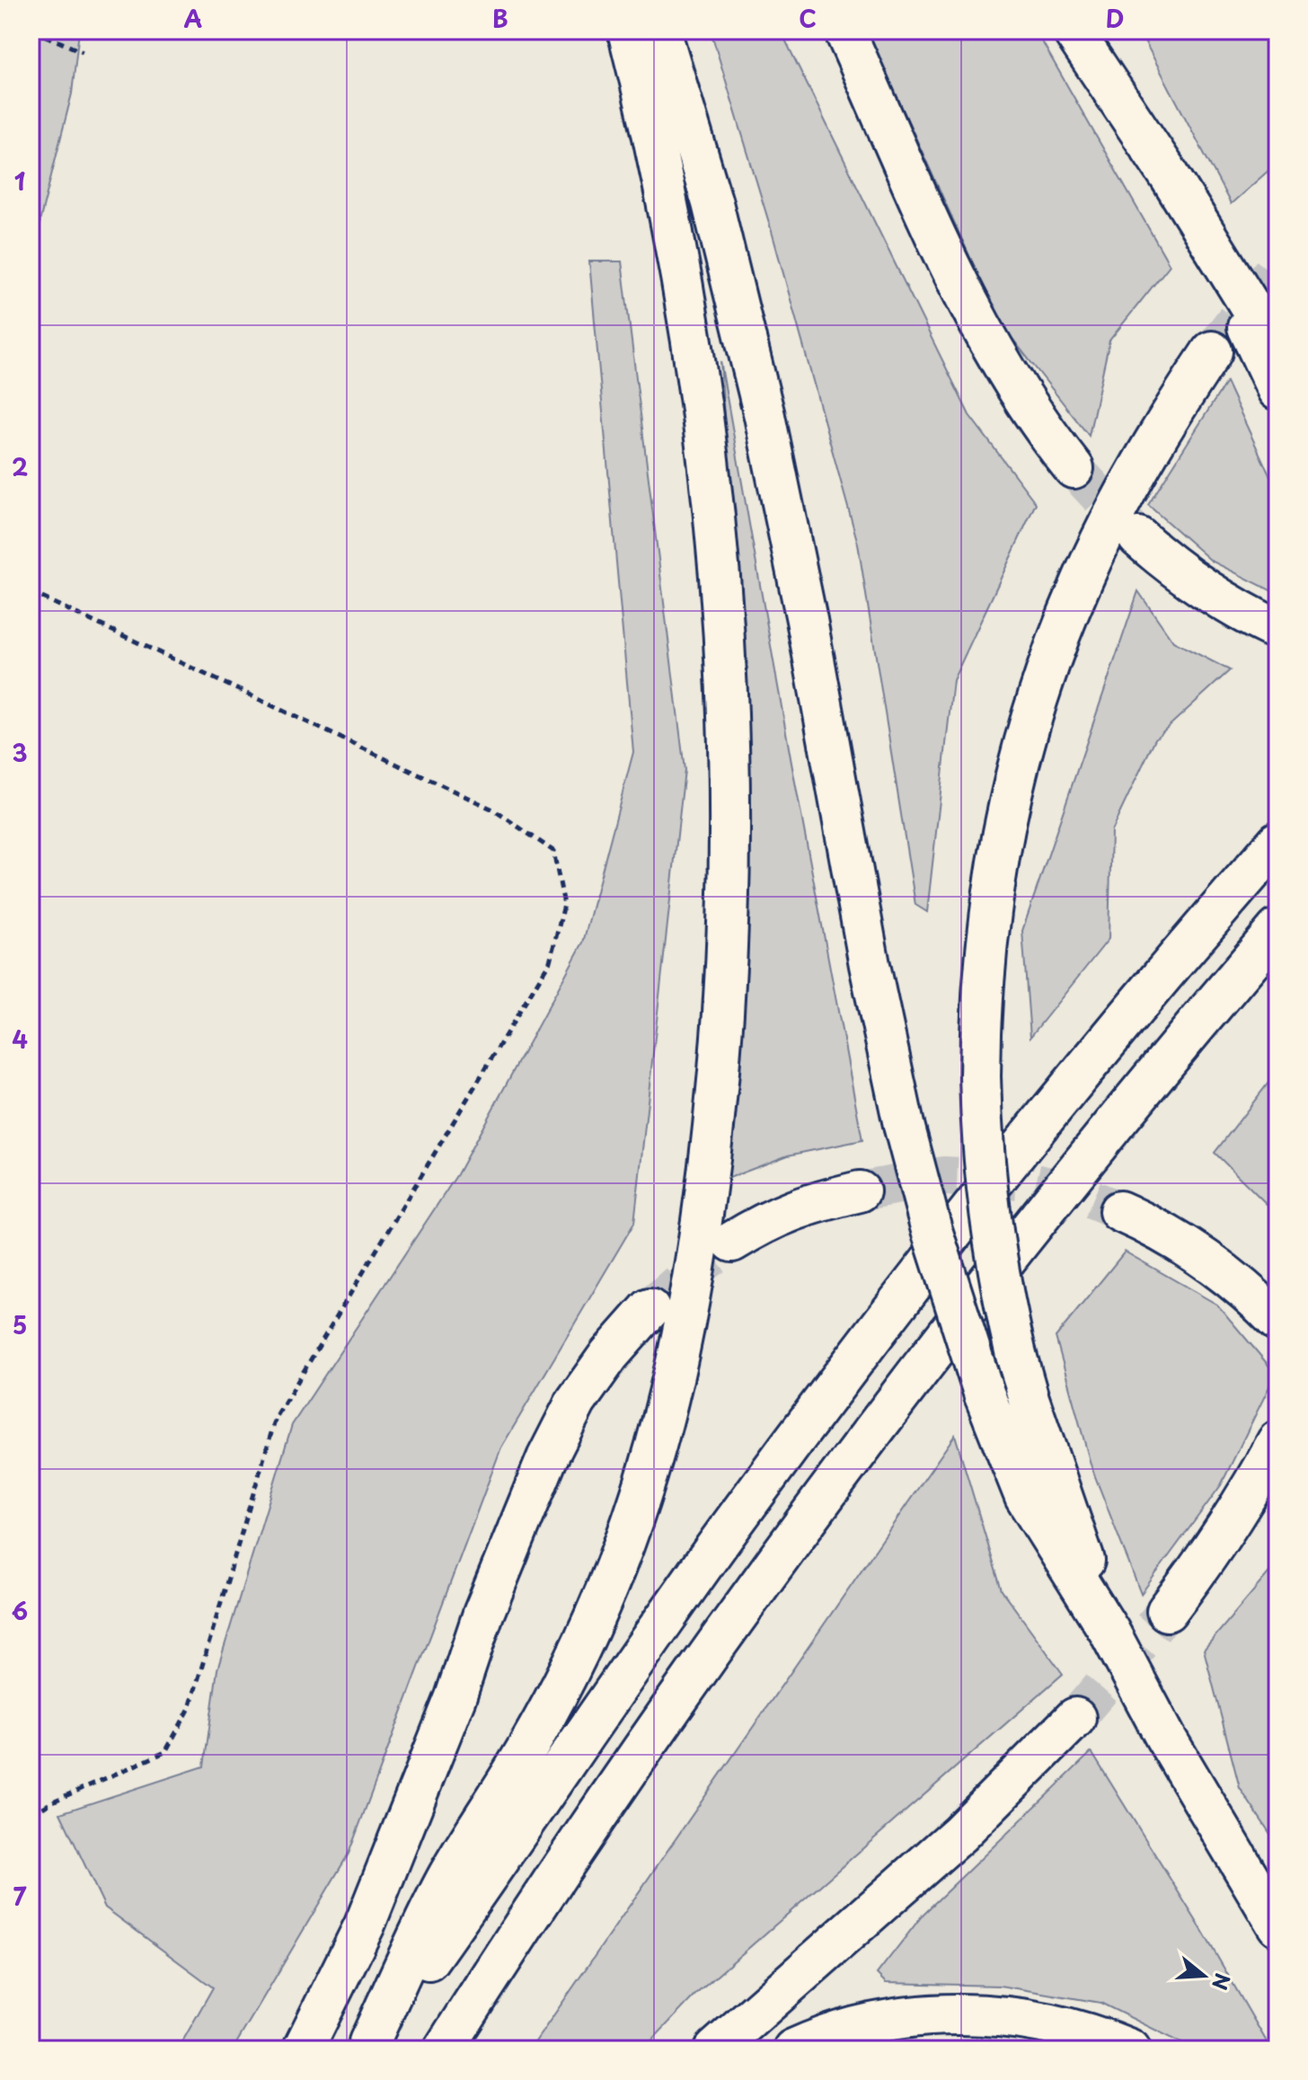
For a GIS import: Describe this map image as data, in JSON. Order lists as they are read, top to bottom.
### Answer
{
  "north": "right",
  "grid": {
    "columns": [
      "A",
      "B",
      "C",
      "D"
    ],
    "rows": [
      "1",
      "2",
      "3",
      "4",
      "5",
      "6",
      "7"
    ]
  }
}
